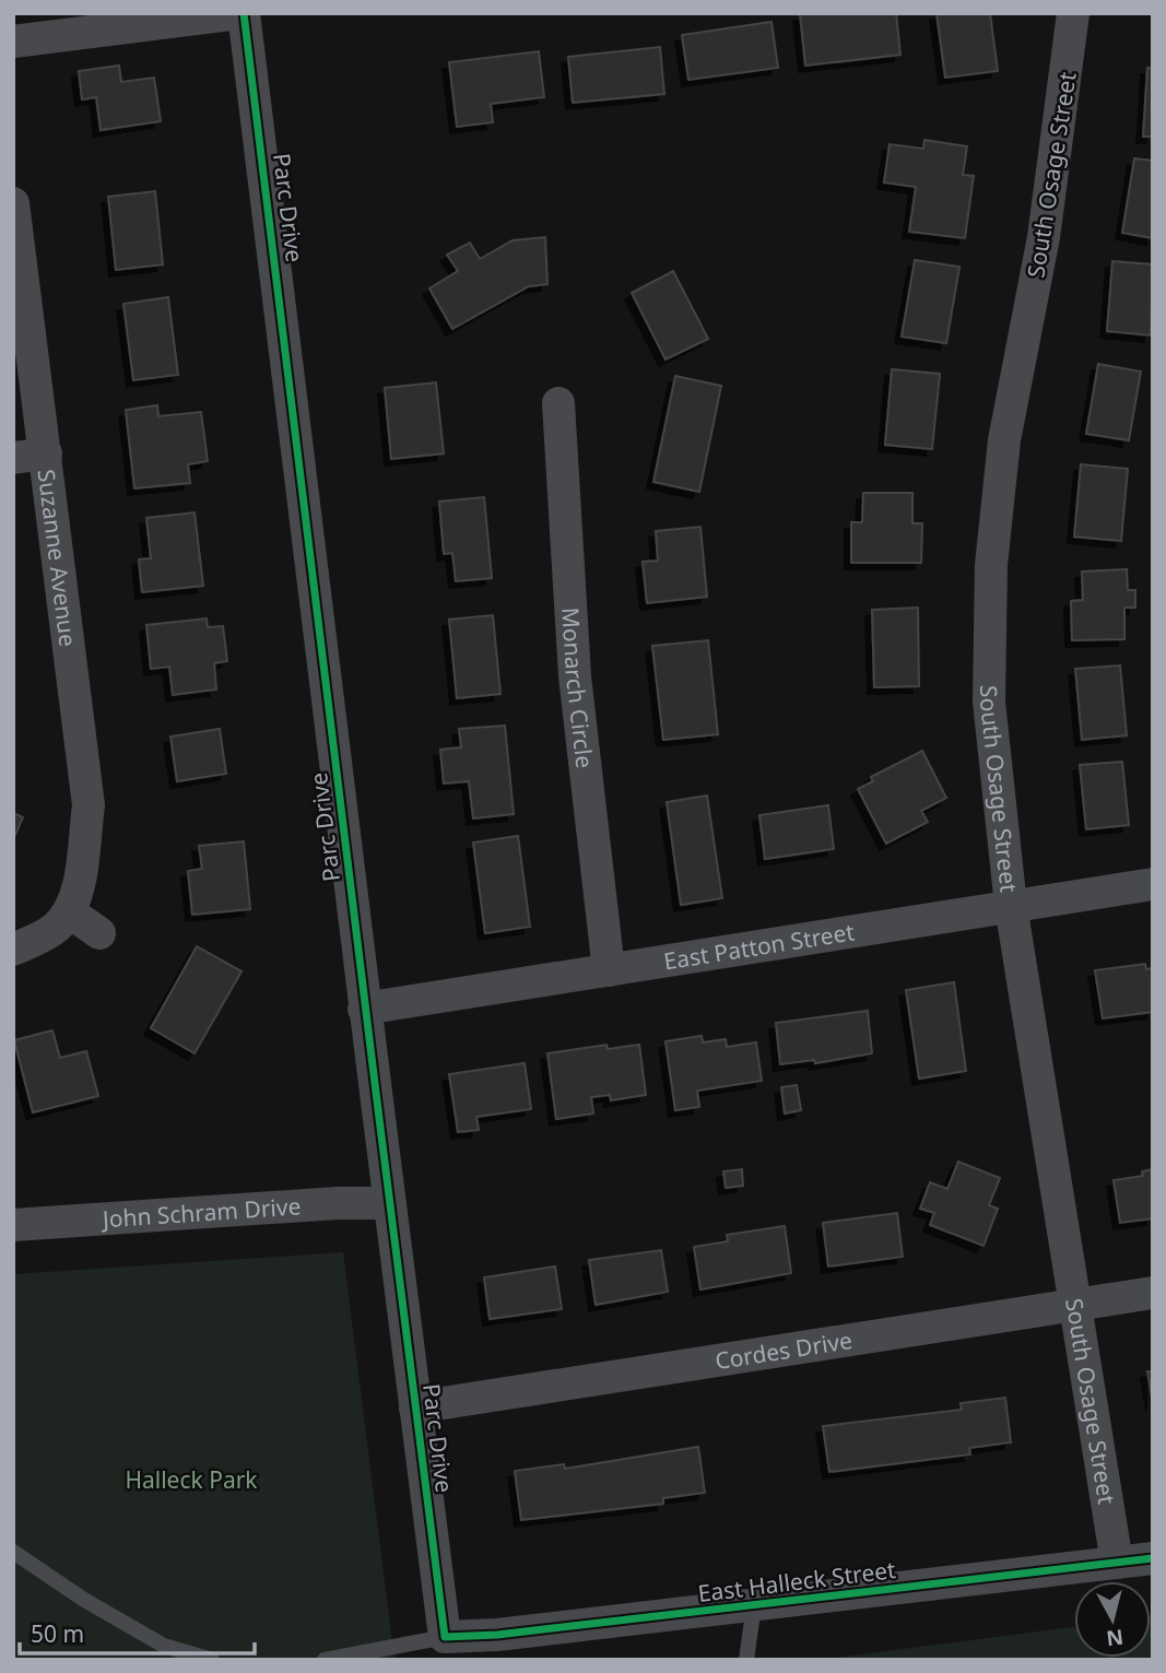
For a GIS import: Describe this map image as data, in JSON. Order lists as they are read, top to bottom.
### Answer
{
  "streets": {
    "street": [
      "South Osage Street",
      "Parc Drive",
      "Suzanne Avenue",
      "Monarch Circle",
      "East Patton Street",
      "John Schram Drive",
      "Cordes Drive",
      "East Halleck Street"
    ]
  },
  "crossings": [
    ["South Osage Street", "East Patton Street"],
    ["South Osage Street", "Cordes Drive"],
    ["South Osage Street", "East Halleck Street"],
    ["Parc Drive", "East Patton Street"],
    ["Parc Drive", "John Schram Drive"],
    ["Parc Drive", "Cordes Drive"],
    ["Parc Drive", "East Halleck Street"],
    ["Monarch Circle", "East Patton Street"]
  ],
  "parks": ["Halleck Park"],
  "scale_bar": "50 m",
  "north": "bottom"
}
